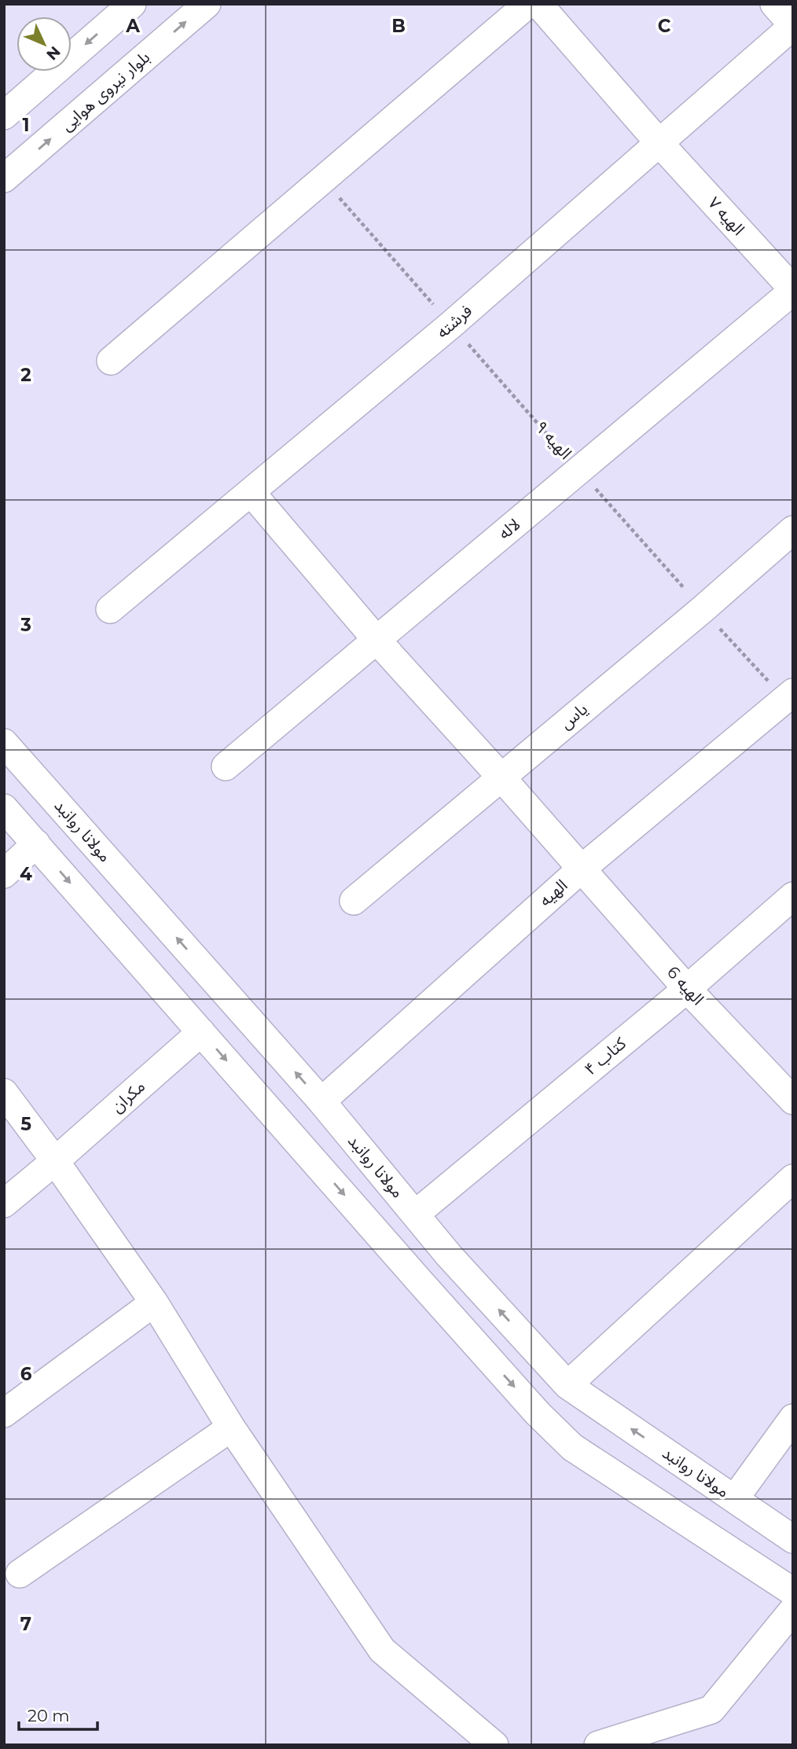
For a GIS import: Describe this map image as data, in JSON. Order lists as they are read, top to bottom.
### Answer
{
  "streets": {
    "street": [
      "بلوار نیروی هوایی",
      "الهیه ۷",
      "فرشته",
      "لاله",
      "یاس",
      "مولانا روانبد",
      "الهیه",
      "الهیه 6",
      "کتاب ۴",
      "مکران"
    ],
    "path": ["الهیه ۹"]
  },
  "crossings": [
    ["الهیه ۷", "فرشته"],
    ["الهیه ۷", "لاله"],
    ["فرشته", "الهیه ۹"],
    ["الهیه ۹", "لاله"],
    ["الهیه ۹", "یاس"],
    ["الهیه ۹", "الهیه"],
    ["مولانا روانبد", "الهیه"],
    ["مولانا روانبد", "کتاب ۴"],
    ["الهیه", "الهیه 6"],
    ["الهیه 6", "کتاب ۴"]
  ],
  "scale_bar": "20 m",
  "north": "bottom right",
  "grid": {
    "columns": ["A", "B", "C"],
    "rows": [
      "1",
      "2",
      "3",
      "4",
      "5",
      "6",
      "7"
    ]
  }
}
